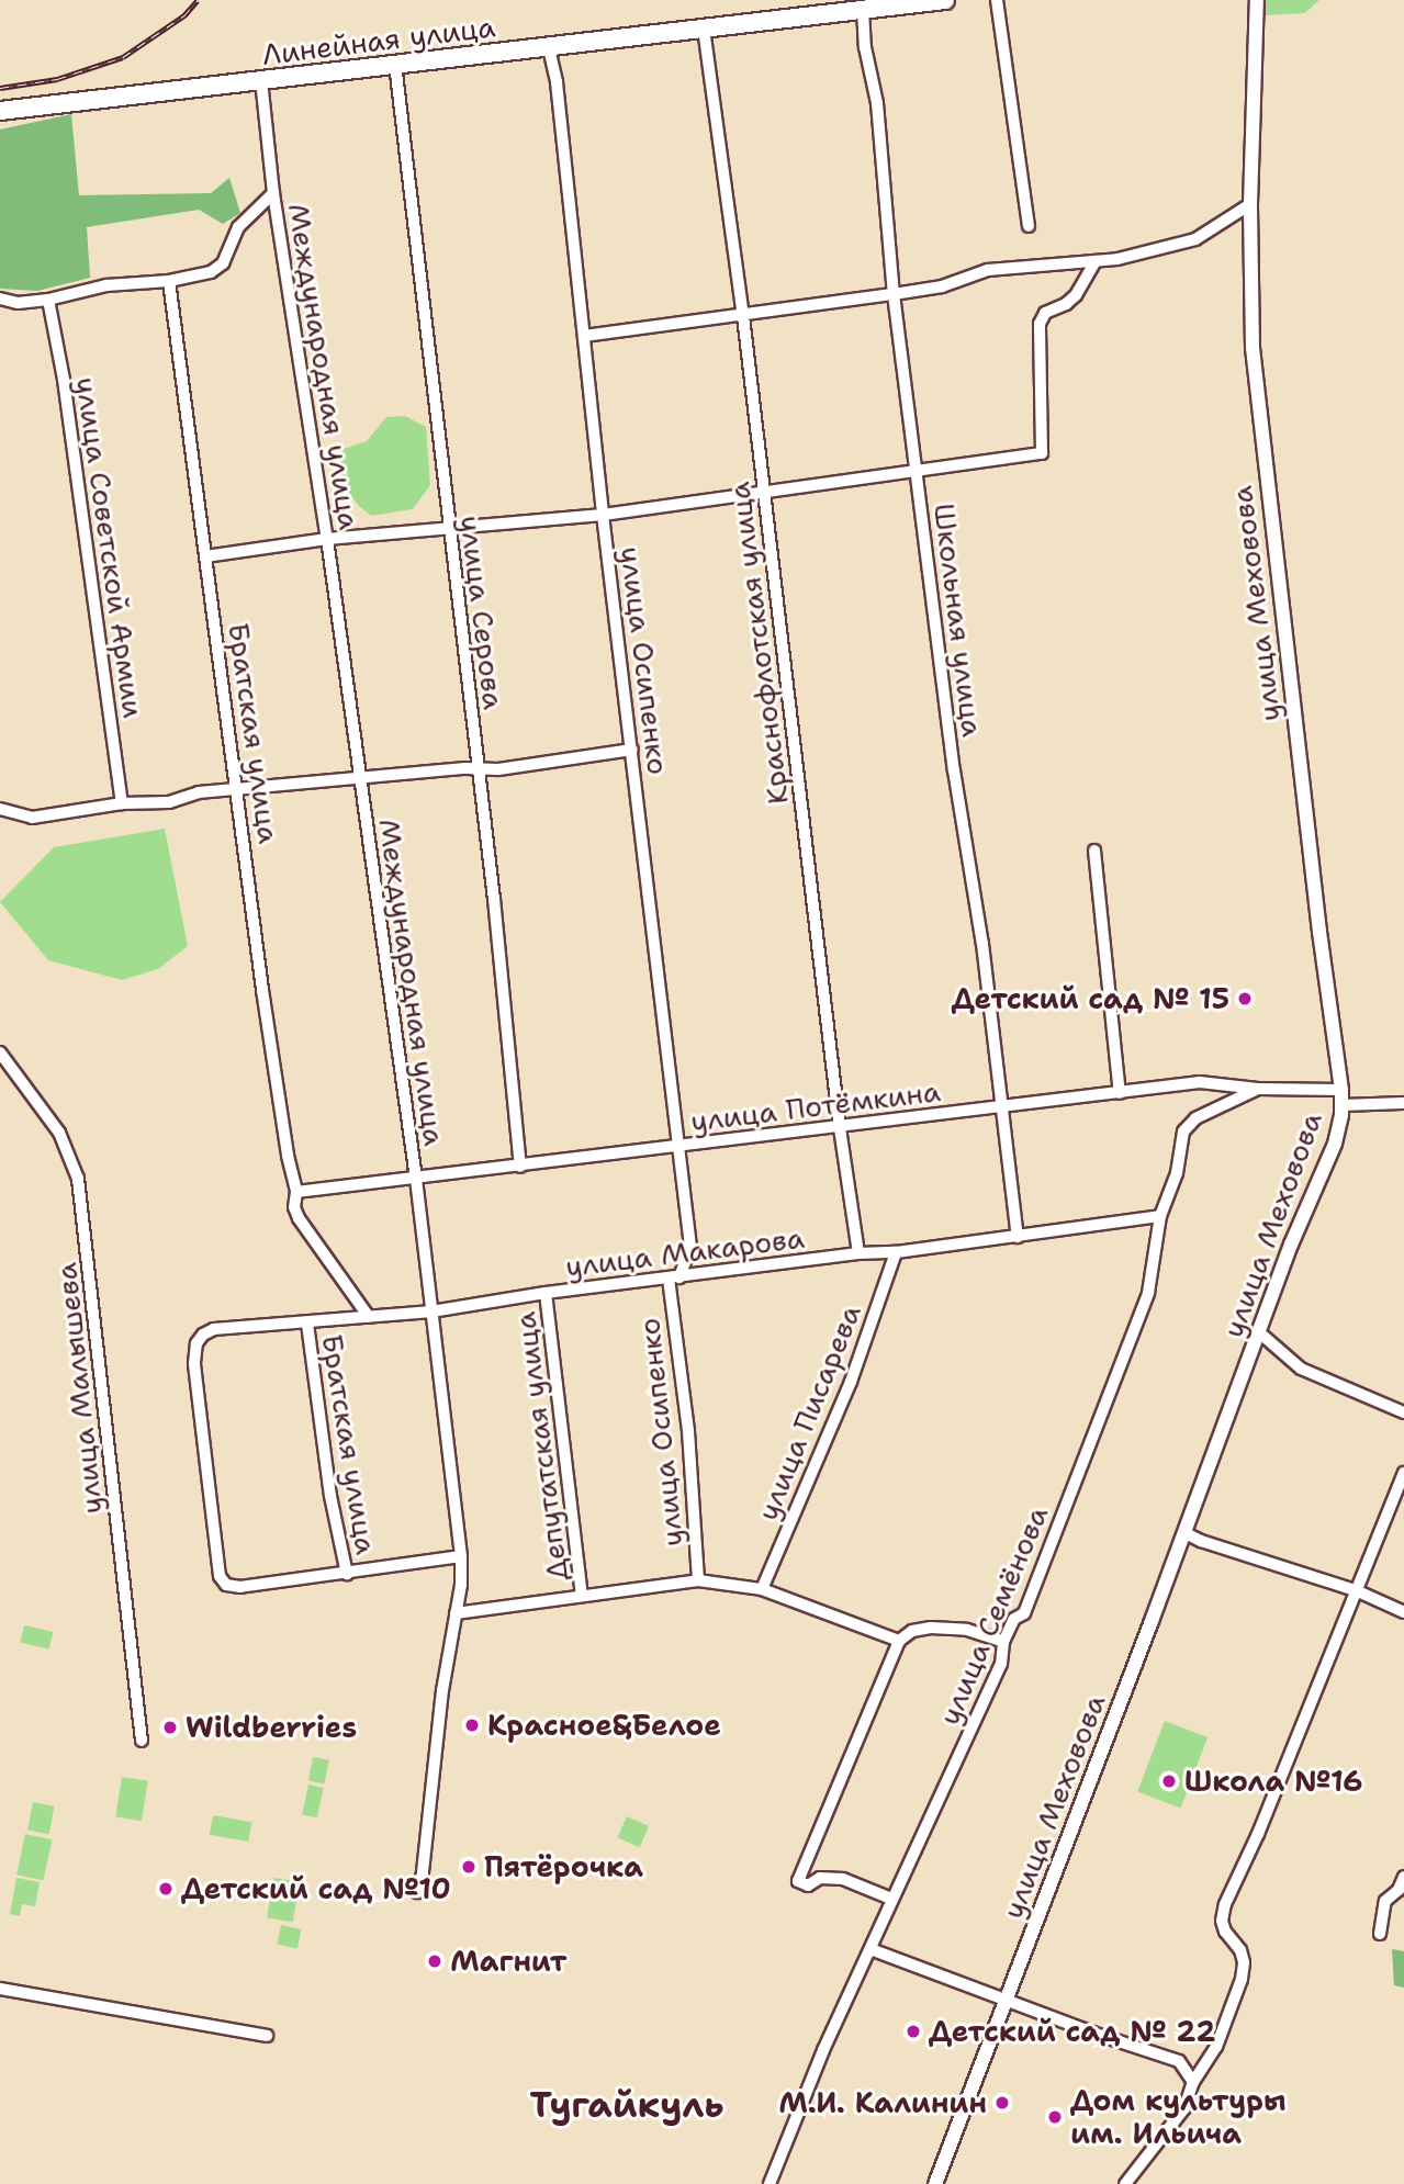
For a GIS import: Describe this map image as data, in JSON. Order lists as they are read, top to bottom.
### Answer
{
  "streets": {
    "main road": ["Линейная улица"],
    "street": [
      "Международная улица",
      "улица Советской Армии",
      "улица Меховова",
      "улица Серова",
      "Школьная улица",
      "Краснофлотская улица",
      "улица Осипенко",
      "Братская улица",
      "улица Потёмкина",
      "улица Макарова",
      "улица Малышева",
      "улица Писарева",
      "Депутатская улица",
      "улица Семёнова"
    ]
  },
  "crossings": [
    ["Линейная улица", "Международная улица"],
    ["Линейная улица", "улица Серова"],
    ["Линейная улица", "Школьная улица"],
    ["Линейная улица", "Краснофлотская улица"],
    ["Линейная улица", "улица Осипенко"],
    ["Международная улица", "улица Потёмкина"],
    ["Международная улица", "улица Макарова"],
    ["улица Меховова", "улица Потёмкина"],
    ["улица Серова", "улица Потёмкина"],
    ["Школьная улица", "улица Потёмкина"],
    ["Школьная улица", "улица Макарова"],
    ["Краснофлотская улица", "улица Потёмкина"],
    ["Краснофлотская улица", "улица Макарова"],
    ["улица Осипенко", "улица Потёмкина"],
    ["улица Осипенко", "улица Макарова"],
    ["Братская улица", "улица Потёмкина"],
    ["Братская улица", "улица Макарова"],
    ["улица Потёмкина", "улица Семёнова"],
    ["улица Макарова", "улица Писарева"],
    ["улица Макарова", "Депутатская улица"],
    ["улица Макарова", "улица Семёнова"]
  ],
  "districts": ["Тугайкуль"],
  "places": [
    "Детский сад № 15",
    "Красное&Белое",
    "Wildberries",
    "Школа №16",
    "Пятёрочка",
    "Детский сад №10",
    "Магнит",
    "Детский сад № 22",
    "М.И. Калинин",
    "Дом культуры им. Ильича"
  ]
}
